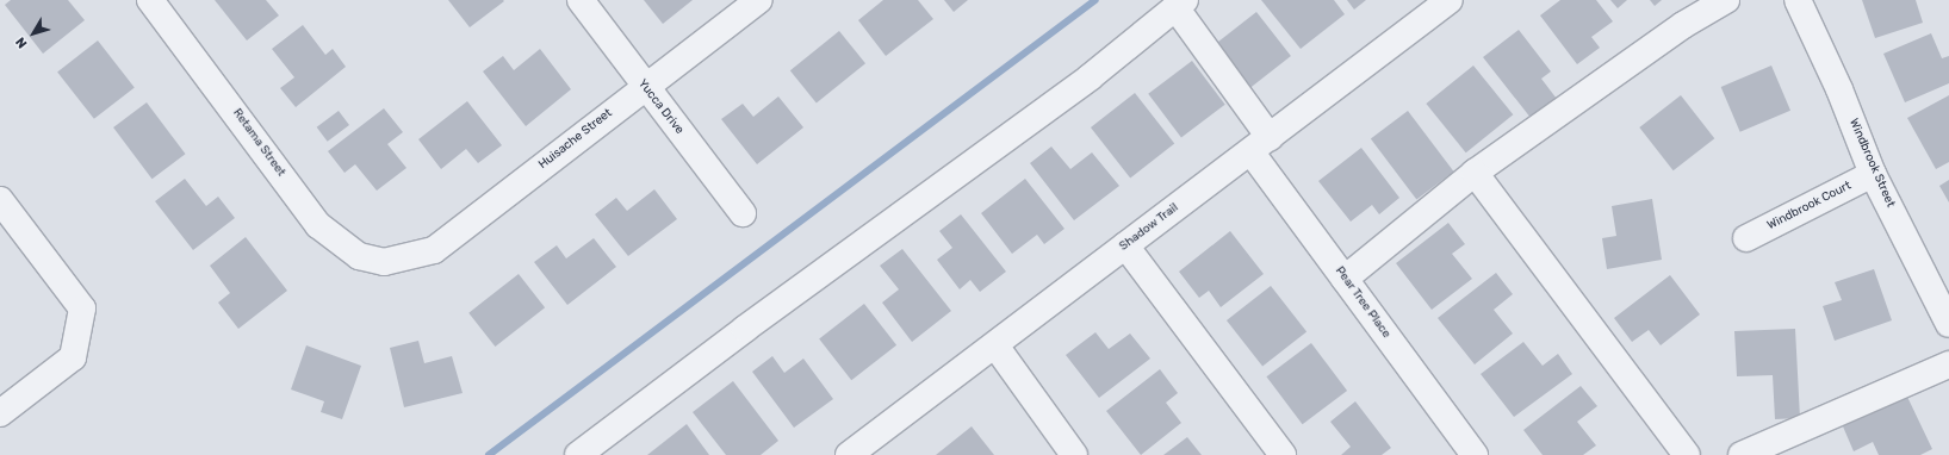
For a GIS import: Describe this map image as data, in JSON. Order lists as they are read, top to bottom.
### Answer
{
  "streets": {
    "street": [
      "Yucca Drive",
      "Huisache Street",
      "Retama Street",
      "Windbrook Street",
      "Windbrook Court",
      "Shadow Trail",
      "Pear Tree Place"
    ]
  },
  "crossings": [
    ["Yucca Drive", "Huisache Street"],
    ["Huisache Street", "Retama Street"],
    ["Windbrook Street", "Windbrook Court"],
    ["Shadow Trail", "Pear Tree Place"]
  ],
  "north": "bottom left"
}
